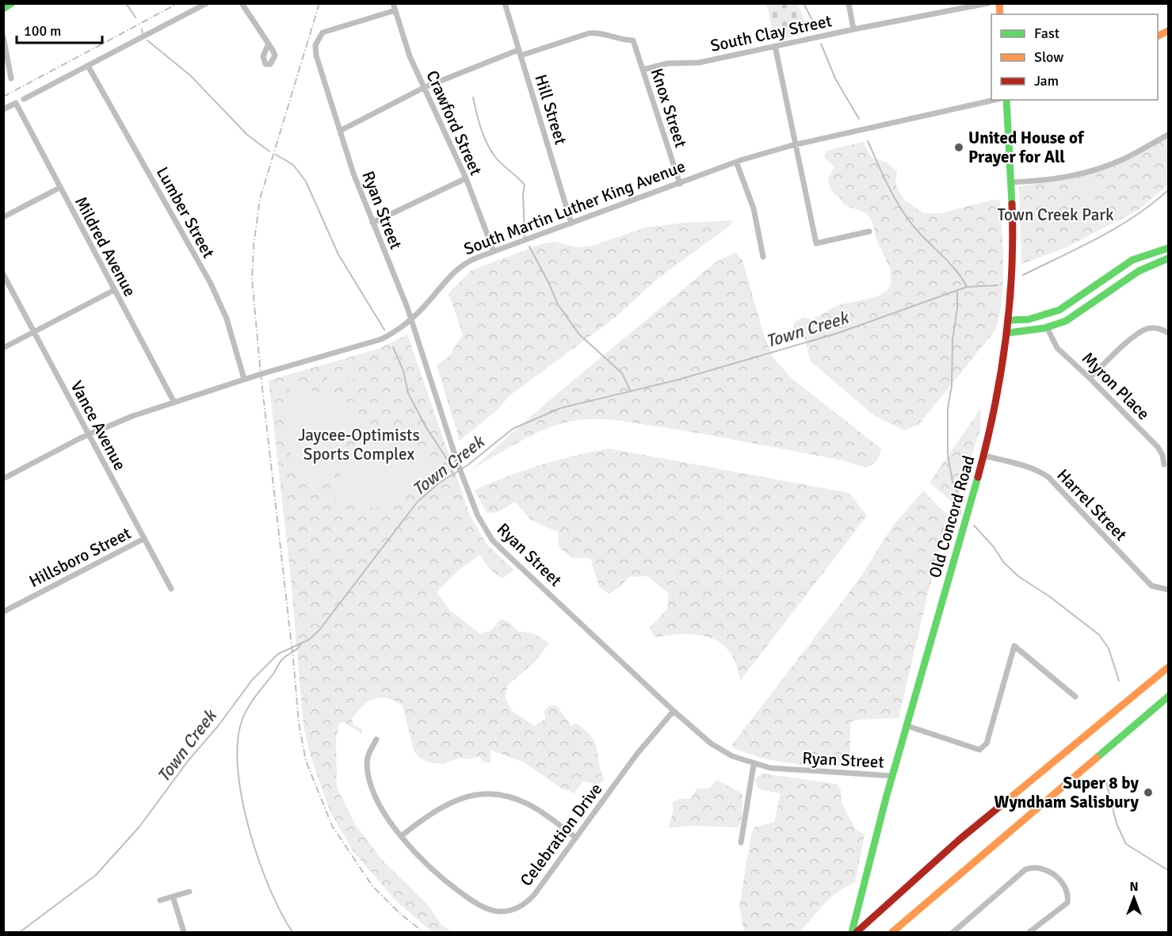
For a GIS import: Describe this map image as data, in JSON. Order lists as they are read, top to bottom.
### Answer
{
  "streets": {
    "main road": ["Old Concord Road"],
    "street": [
      "South Clay Street",
      "Knox Street",
      "Hill Street",
      "Crawford Street",
      "South Martin Luther King Avenue",
      "Ryan Street",
      "Lumber Street",
      "Mildred Avenue",
      "Myron Place",
      "Vance Avenue",
      "Harrel Street",
      "Hillsboro Street",
      "Celebration Drive"
    ]
  },
  "crossings": [
    ["South Clay Street", "Knox Street"],
    ["Knox Street", "Hill Street"],
    ["Knox Street", "South Martin Luther King Avenue"],
    ["Hill Street", "South Martin Luther King Avenue"],
    ["Crawford Street", "South Martin Luther King Avenue"],
    ["Crawford Street", "Ryan Street"],
    ["South Martin Luther King Avenue", "Ryan Street"],
    ["South Martin Luther King Avenue", "Lumber Street"],
    ["South Martin Luther King Avenue", "Mildred Avenue"],
    ["South Martin Luther King Avenue", "Vance Avenue"],
    ["Ryan Street", "Old Concord Road"],
    ["Ryan Street", "Celebration Drive"],
    ["Vance Avenue", "Hillsboro Street"],
    ["Harrel Street", "Old Concord Road"]
  ],
  "water": ["Town Creek"],
  "parks": ["Town Creek Park", "Jaycee-Optimists Sports Complex"],
  "places": ["United House of Prayer for All", "Super 8 by Wyndham Salisbury"],
  "legend": ["Fast", "Slow", "Jam"],
  "scale_bar": "100 m",
  "north": "top"
}
